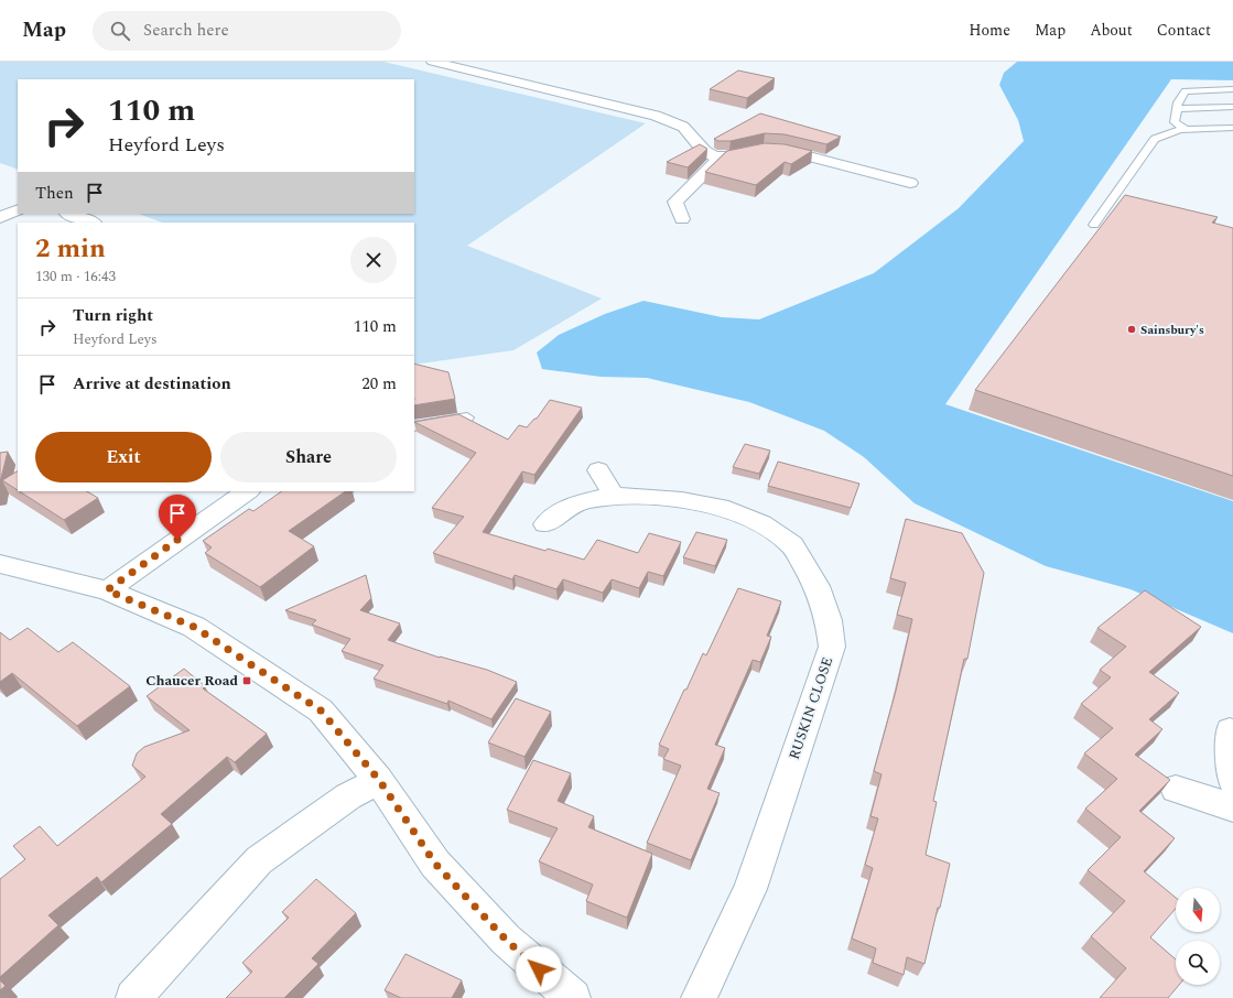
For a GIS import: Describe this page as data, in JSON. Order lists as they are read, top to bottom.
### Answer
{
  "streets": {
    "street": ["RUSKIN CLOSE"]
  },
  "places": {
    "other": ["Sainsbury's"],
    "transit": ["Chaucer Road"]
  },
  "north": "bottom",
  "page": {
    "header": "Map",
    "search": "Search here",
    "nav": [
      "Home",
      "Map",
      "About",
      "Contact"
    ],
    "turn": ["110 m", "Heyford Leys"],
    "then": "Then",
    "heading": ["2 min", "130 m · 16:43"],
    "list": [
      {
        "name": "Turn right",
        "note": "Heyford Leys",
        "value": "110 m"
      },
      {
        "name": "Arrive at destination",
        "value": "20 m"
      }
    ],
    "buttons": ["Exit", "Share"]
  }
}
